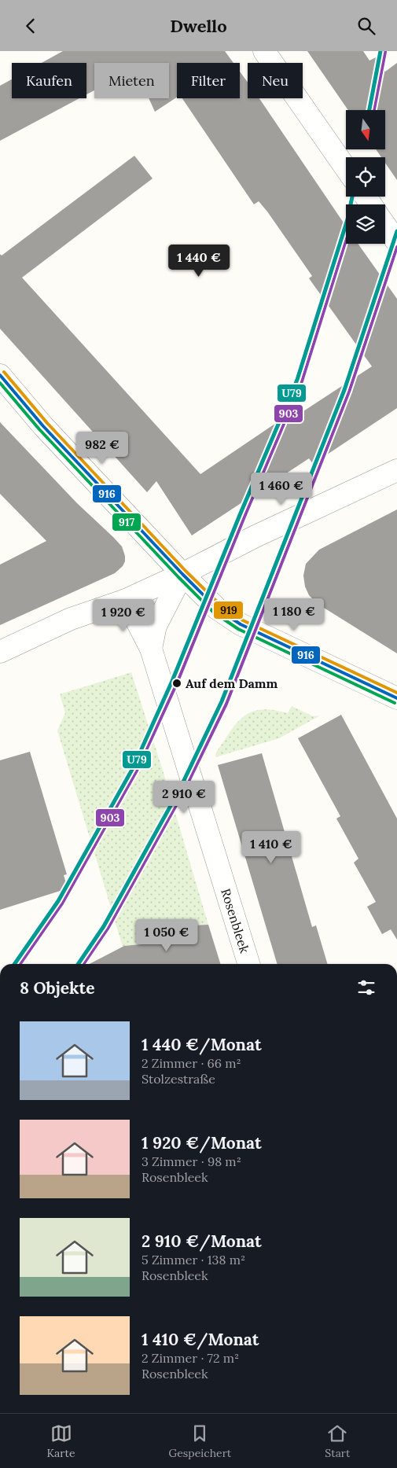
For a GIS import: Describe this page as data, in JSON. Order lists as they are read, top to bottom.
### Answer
{
  "streets": {
    "street": ["Rosenbleek"]
  },
  "places": ["Auf dem Damm"],
  "lines": [
    "transit line U79",
    "transit line 903",
    "transit line 919",
    "transit line 916",
    "transit line 917"
  ],
  "north": "bottom",
  "page": {
    "header": "Dwello",
    "chip": [
      "Kaufen",
      "Mieten",
      "Filter",
      "Neu"
    ],
    "price": [
      "1 440 €",
      "982 €",
      "1 460 €",
      "1 180 €",
      "1 920 €",
      "2 910 €",
      "1 410 €",
      "1 050 €"
    ],
    "heading": "8 Objekte",
    "list": [
      {
        "name": "1 440 €/Monat",
        "note": "2 Zimmer · 66 m² · Stolzestraße"
      },
      {
        "name": "1 920 €/Monat",
        "note": "3 Zimmer · 98 m² · Rosenbleek"
      },
      {
        "name": "2 910 €/Monat",
        "note": "5 Zimmer · 138 m² · Rosenbleek"
      },
      {
        "name": "1 410 €/Monat",
        "note": "2 Zimmer · 72 m² · Rosenbleek"
      }
    ],
    "tabs": ["Karte", "Gespeichert", "Start"]
  }
}
